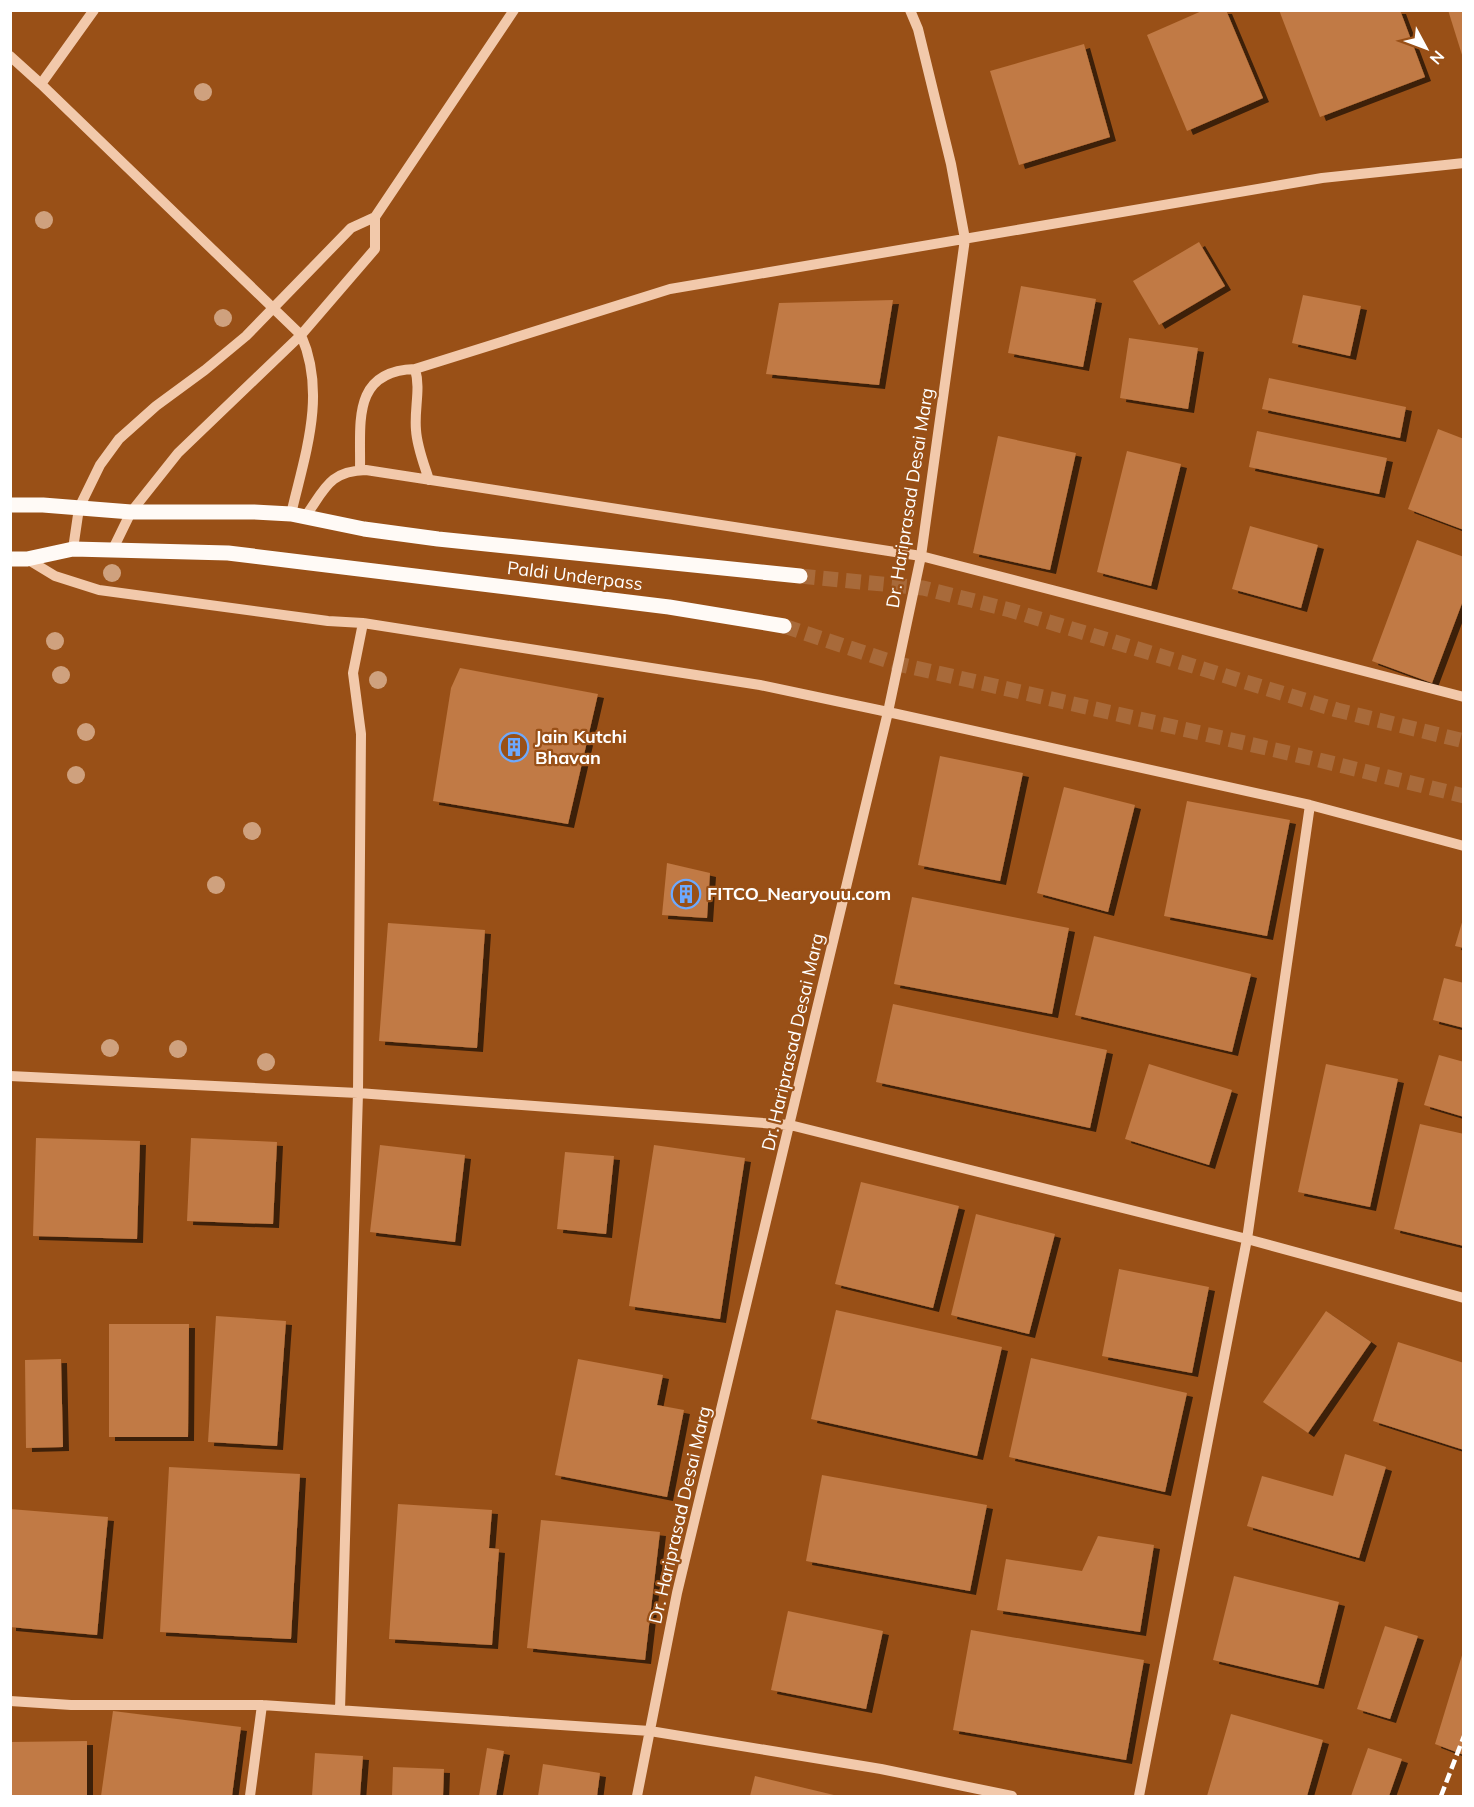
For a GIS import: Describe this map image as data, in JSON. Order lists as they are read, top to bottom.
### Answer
{
  "streets": {
    "main road": ["Paldi Underpass"],
    "street": ["Dr. Hariprasad Desai Marg"]
  },
  "places": {
    "building": ["Jain Kutchi Bhavan", "FITCO_Nearyouu.com"]
  },
  "north": "bottom right"
}
